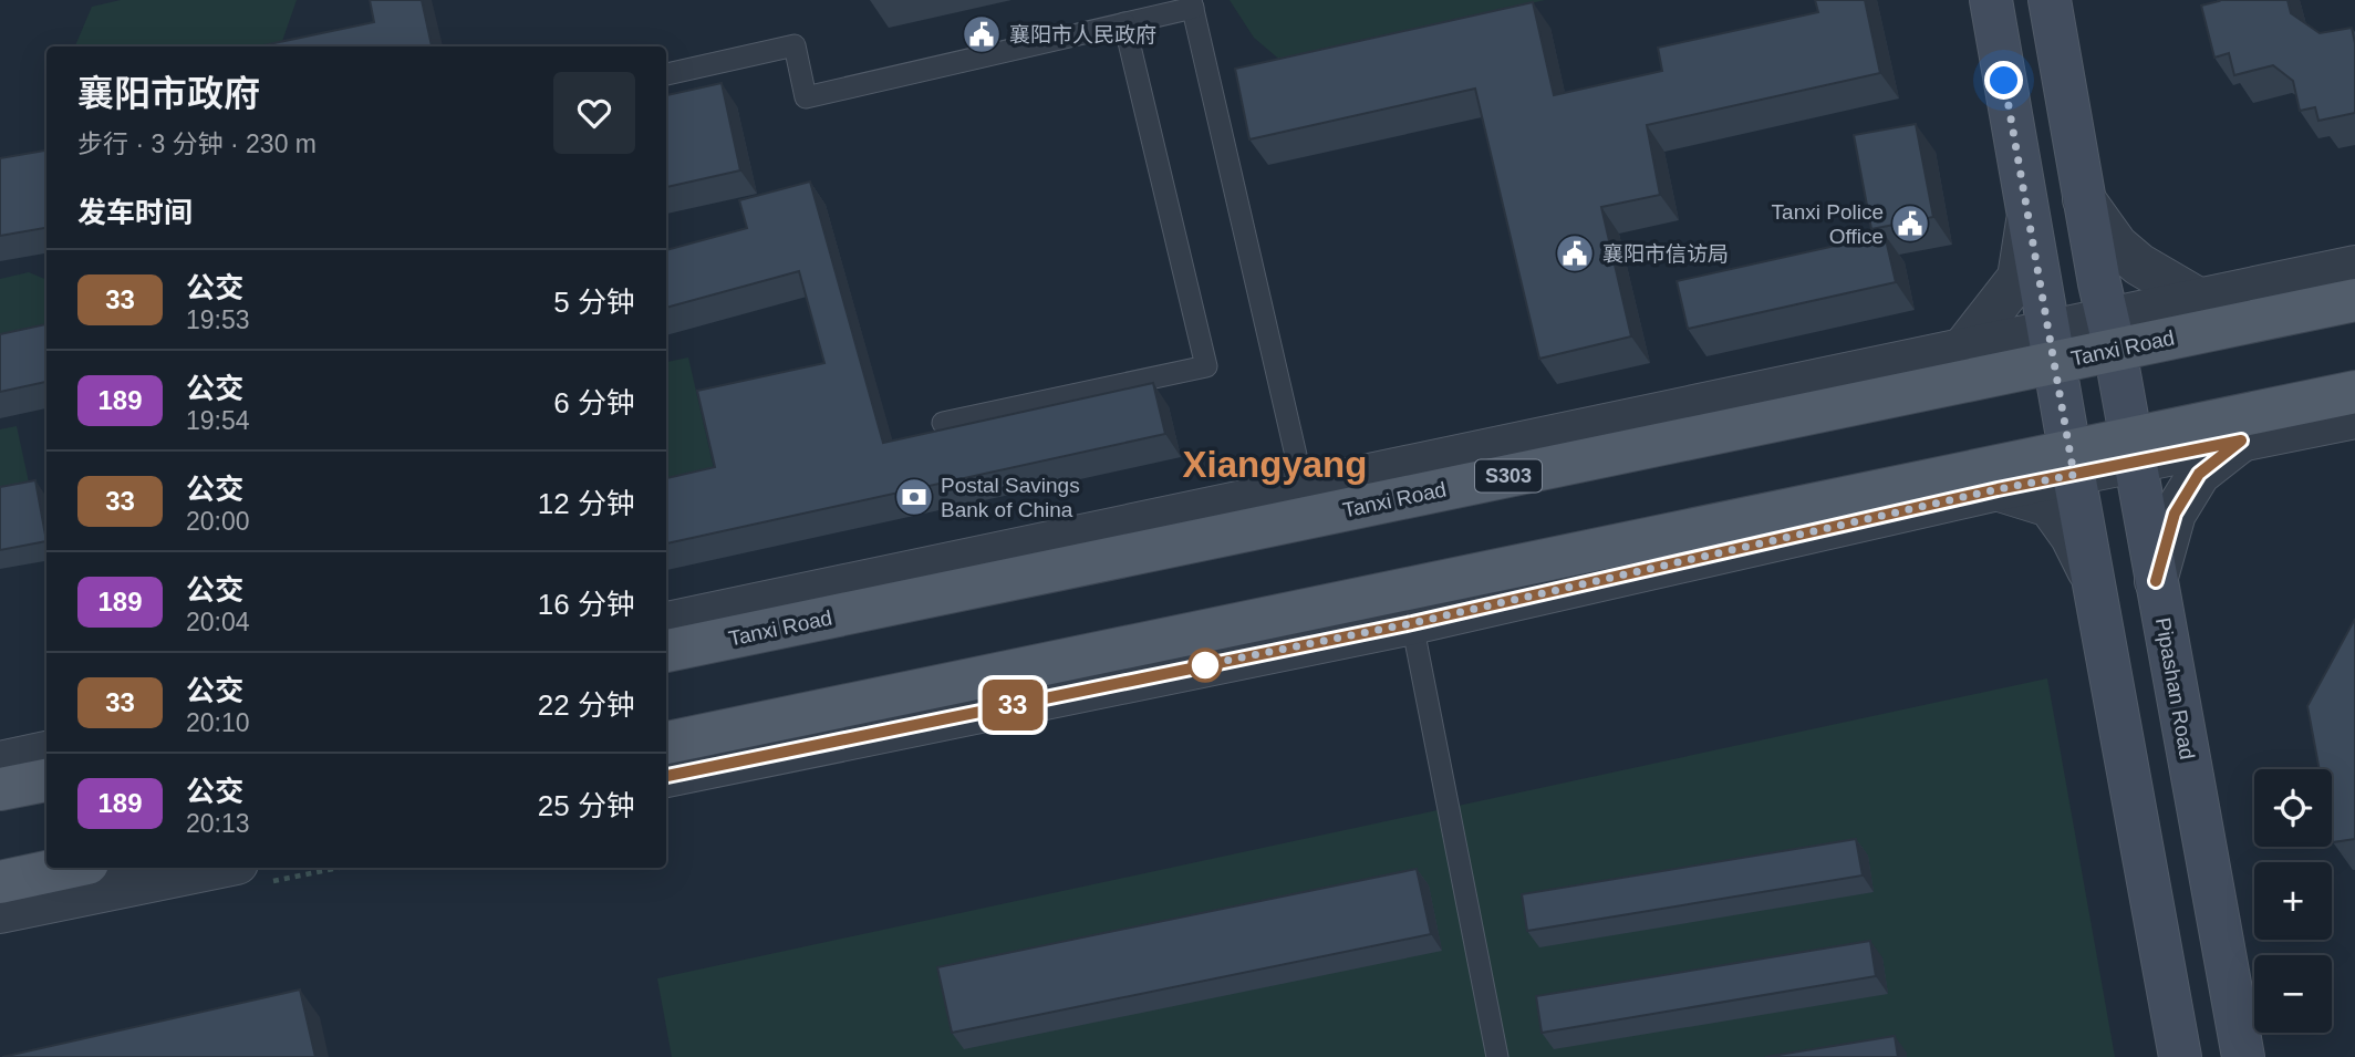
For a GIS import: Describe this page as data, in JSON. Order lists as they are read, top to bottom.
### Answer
{
  "streets": {
    "main road": ["Tanxi Road", "S303", "Pipashan Road"]
  },
  "crossings": [
    ["Tanxi Road", "Pipashan Road"]
  ],
  "districts": ["Xiangyang"],
  "places": {
    "public building": ["襄阳市人民政府", "Tanxi Police Office", "襄阳市信访局"],
    "bank": ["Postal Savings Bank of China"]
  },
  "lines": ["bus line 33"],
  "page": {
    "on_map": "33",
    "heading": [
      ["襄阳市政府", "步行 · 3 分钟 · 230 m"],
      "发车时间"
    ],
    "list": [
      {
        "mark": "33",
        "name": "公交",
        "note": "19:53",
        "value": "5 分钟"
      },
      {
        "mark": "189",
        "name": "公交",
        "note": "19:54",
        "value": "6 分钟"
      },
      {
        "mark": "33",
        "name": "公交",
        "note": "20:00",
        "value": "12 分钟"
      },
      {
        "mark": "189",
        "name": "公交",
        "note": "20:04",
        "value": "16 分钟"
      },
      {
        "mark": "33",
        "name": "公交",
        "note": "20:10",
        "value": "22 分钟"
      },
      {
        "mark": "189",
        "name": "公交",
        "note": "20:13",
        "value": "25 分钟"
      }
    ],
    "map_buttons": ["+", "−"]
  }
}
